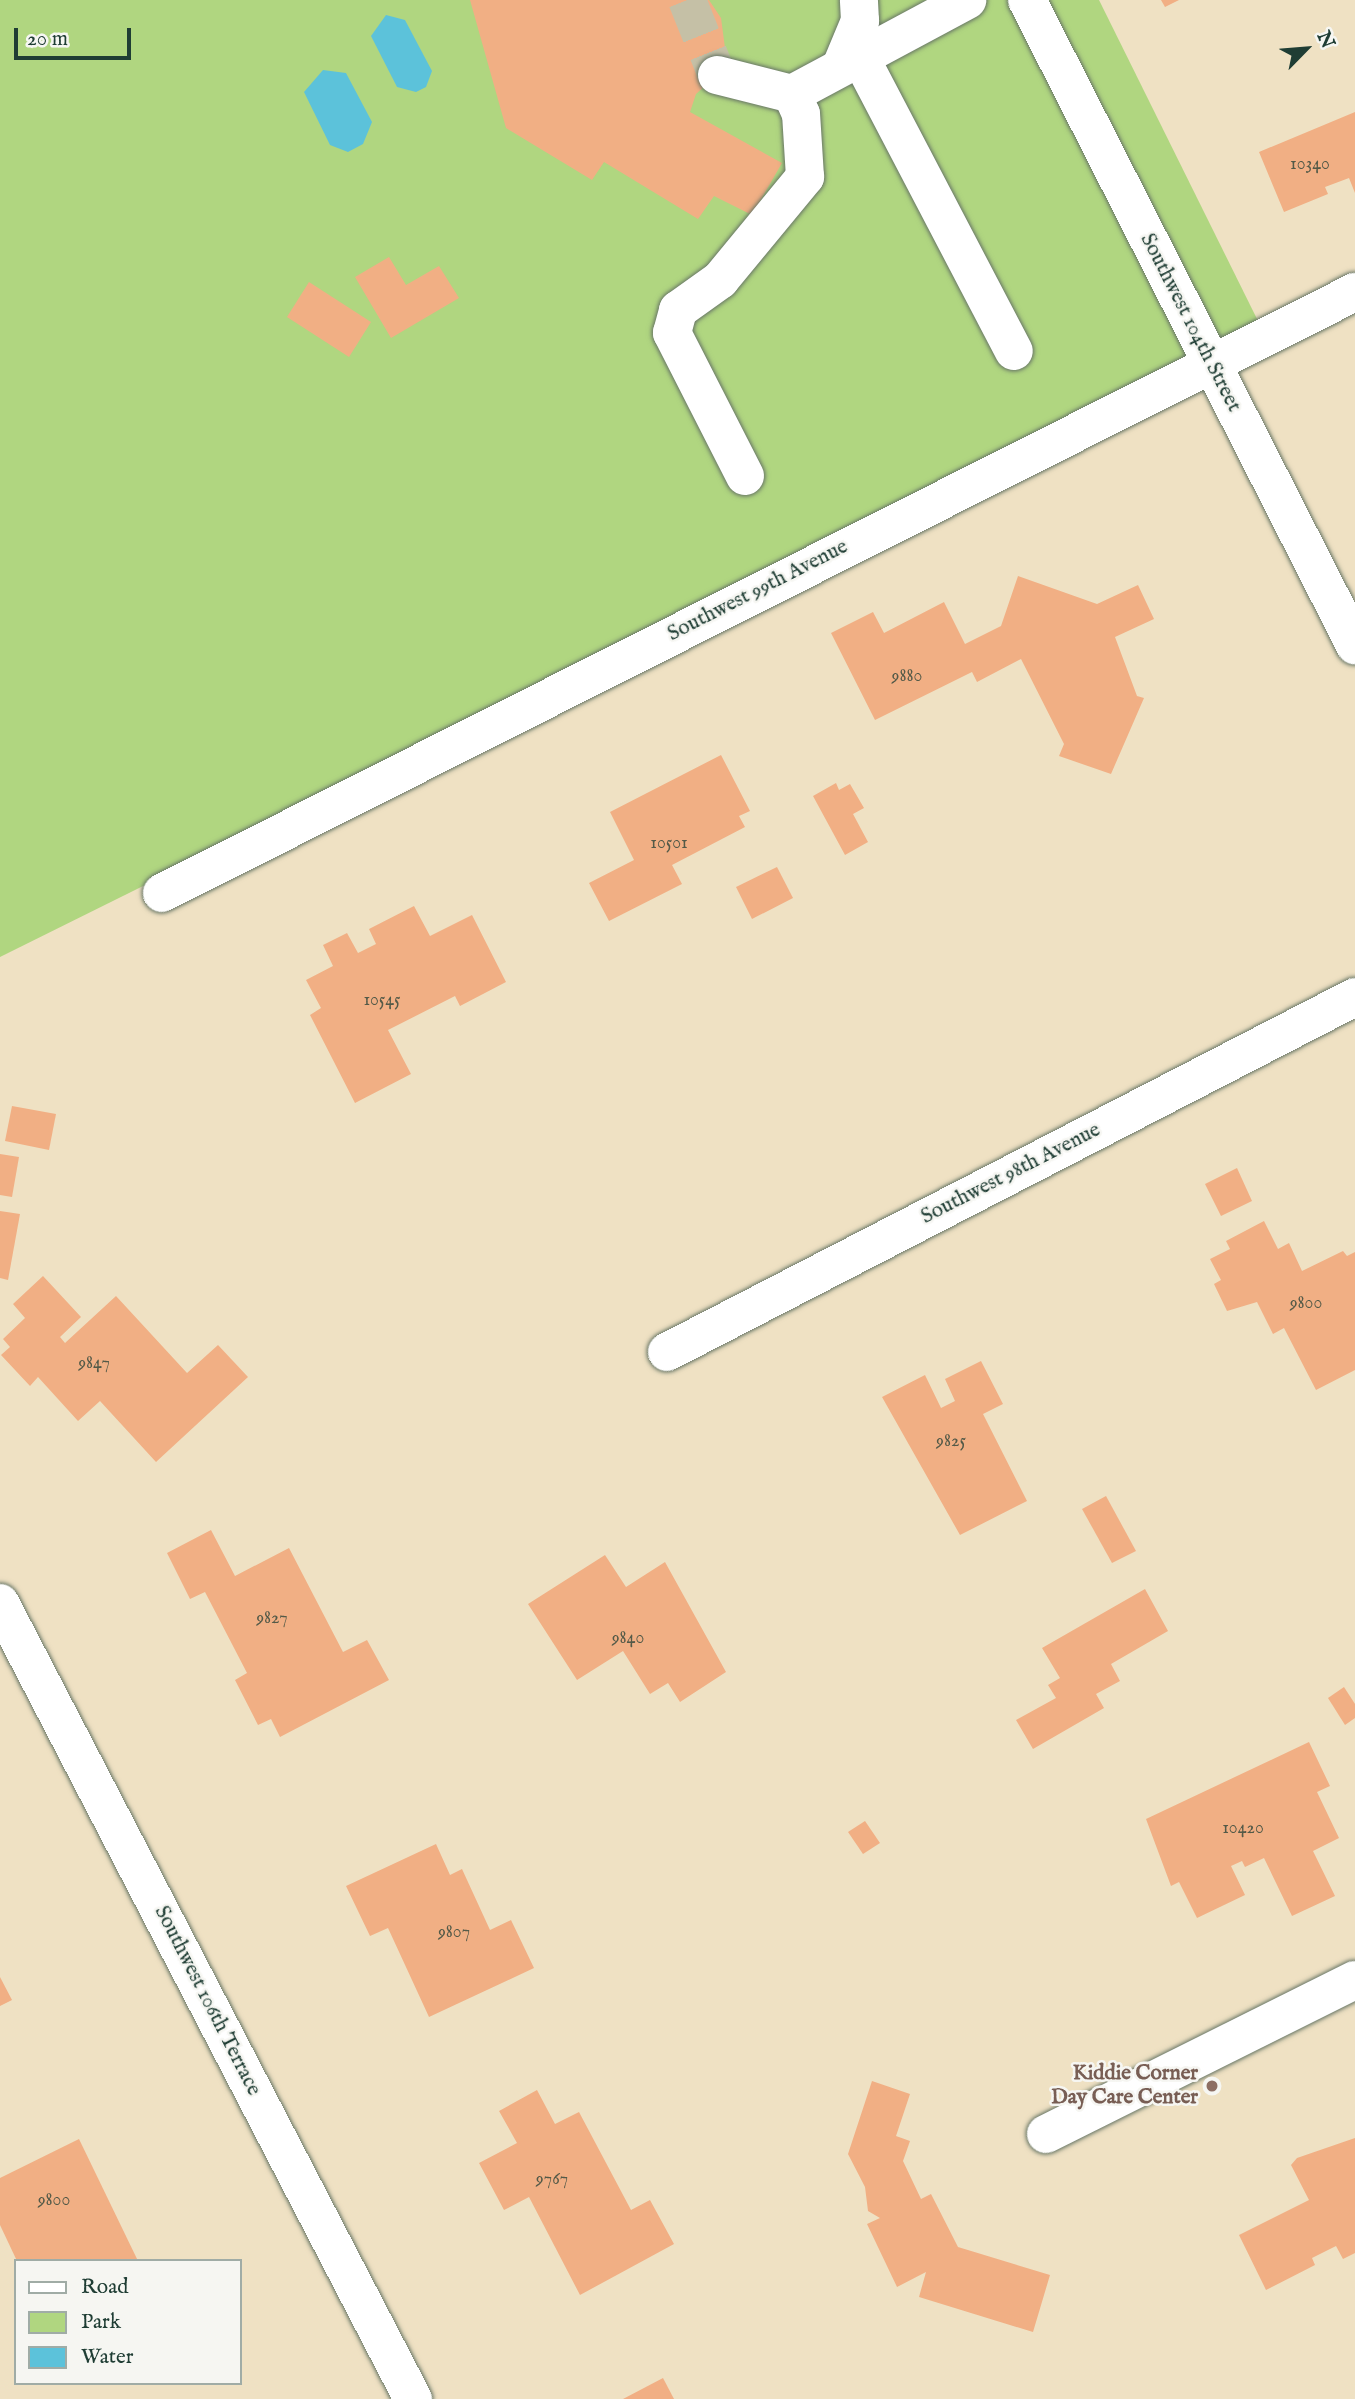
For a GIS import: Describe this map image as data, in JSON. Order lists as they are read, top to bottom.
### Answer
{
  "streets": {
    "street": [
      "Southwest 104th Street",
      "Southwest 99th Avenue",
      "Southwest 98th Avenue",
      "Southwest 106th Terrace"
    ]
  },
  "crossings": [
    ["Southwest 104th Street", "Southwest 99th Avenue"]
  ],
  "places": ["Kiddie Corner Day Care Center"],
  "house_numbers": [
    "10340",
    "9880",
    "10501",
    "10545",
    "9800",
    "9847",
    "9825",
    "9827",
    "9840",
    "10420",
    "9807",
    "9767",
    "9800"
  ],
  "legend": ["Road", "Park", "Water"],
  "scale_bar": "20 m",
  "north": "top right"
}
